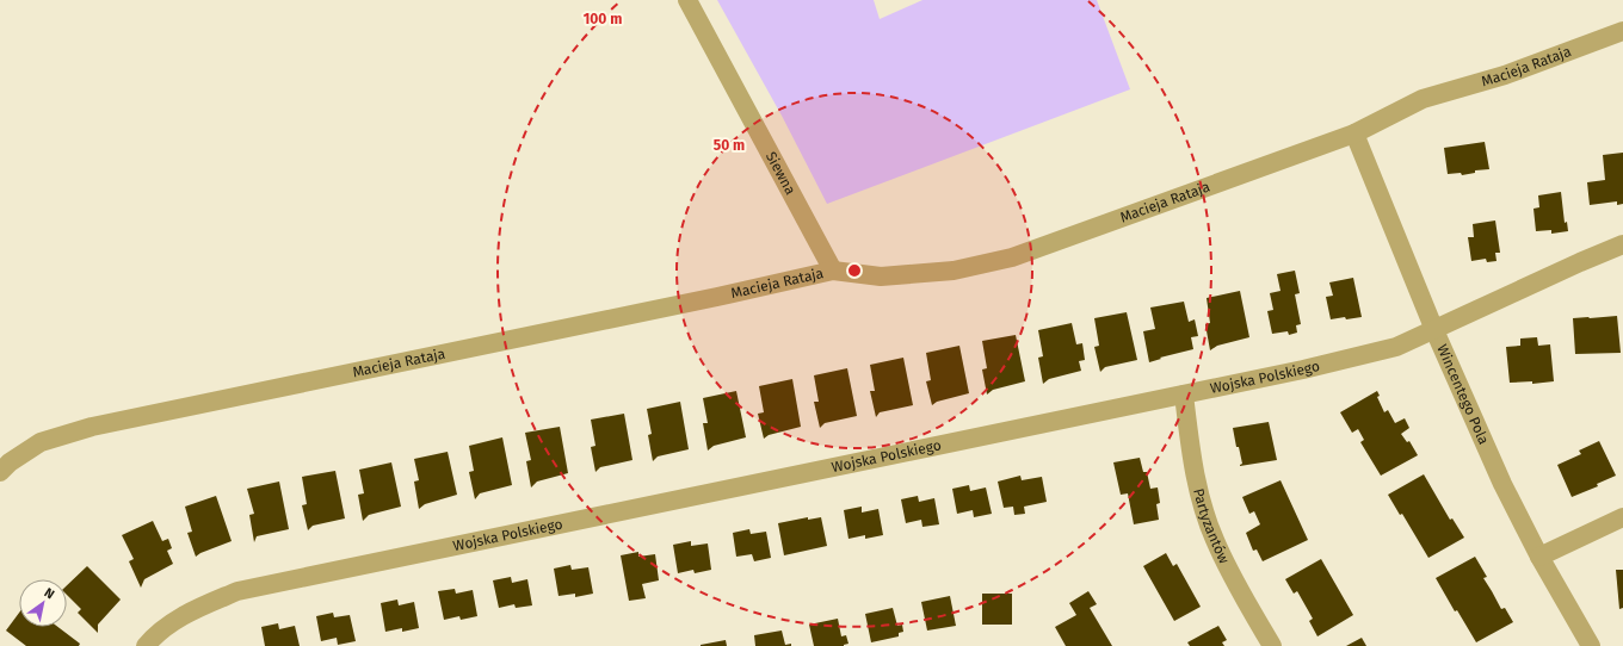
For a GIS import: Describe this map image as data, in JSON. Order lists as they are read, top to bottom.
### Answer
{
  "streets": {
    "street": [
      "Macieja Rataja",
      "Siewna",
      "Wojska Polskiego",
      "Wincentego Pola",
      "Partyzantów"
    ]
  },
  "crossings": [
    ["Macieja Rataja", "Siewna"],
    ["Macieja Rataja", "Wincentego Pola"],
    ["Wojska Polskiego", "Wincentego Pola"],
    ["Wojska Polskiego", "Partyzantów"]
  ],
  "north": "top right",
  "rings": ["100 m", "50 m"]
}
